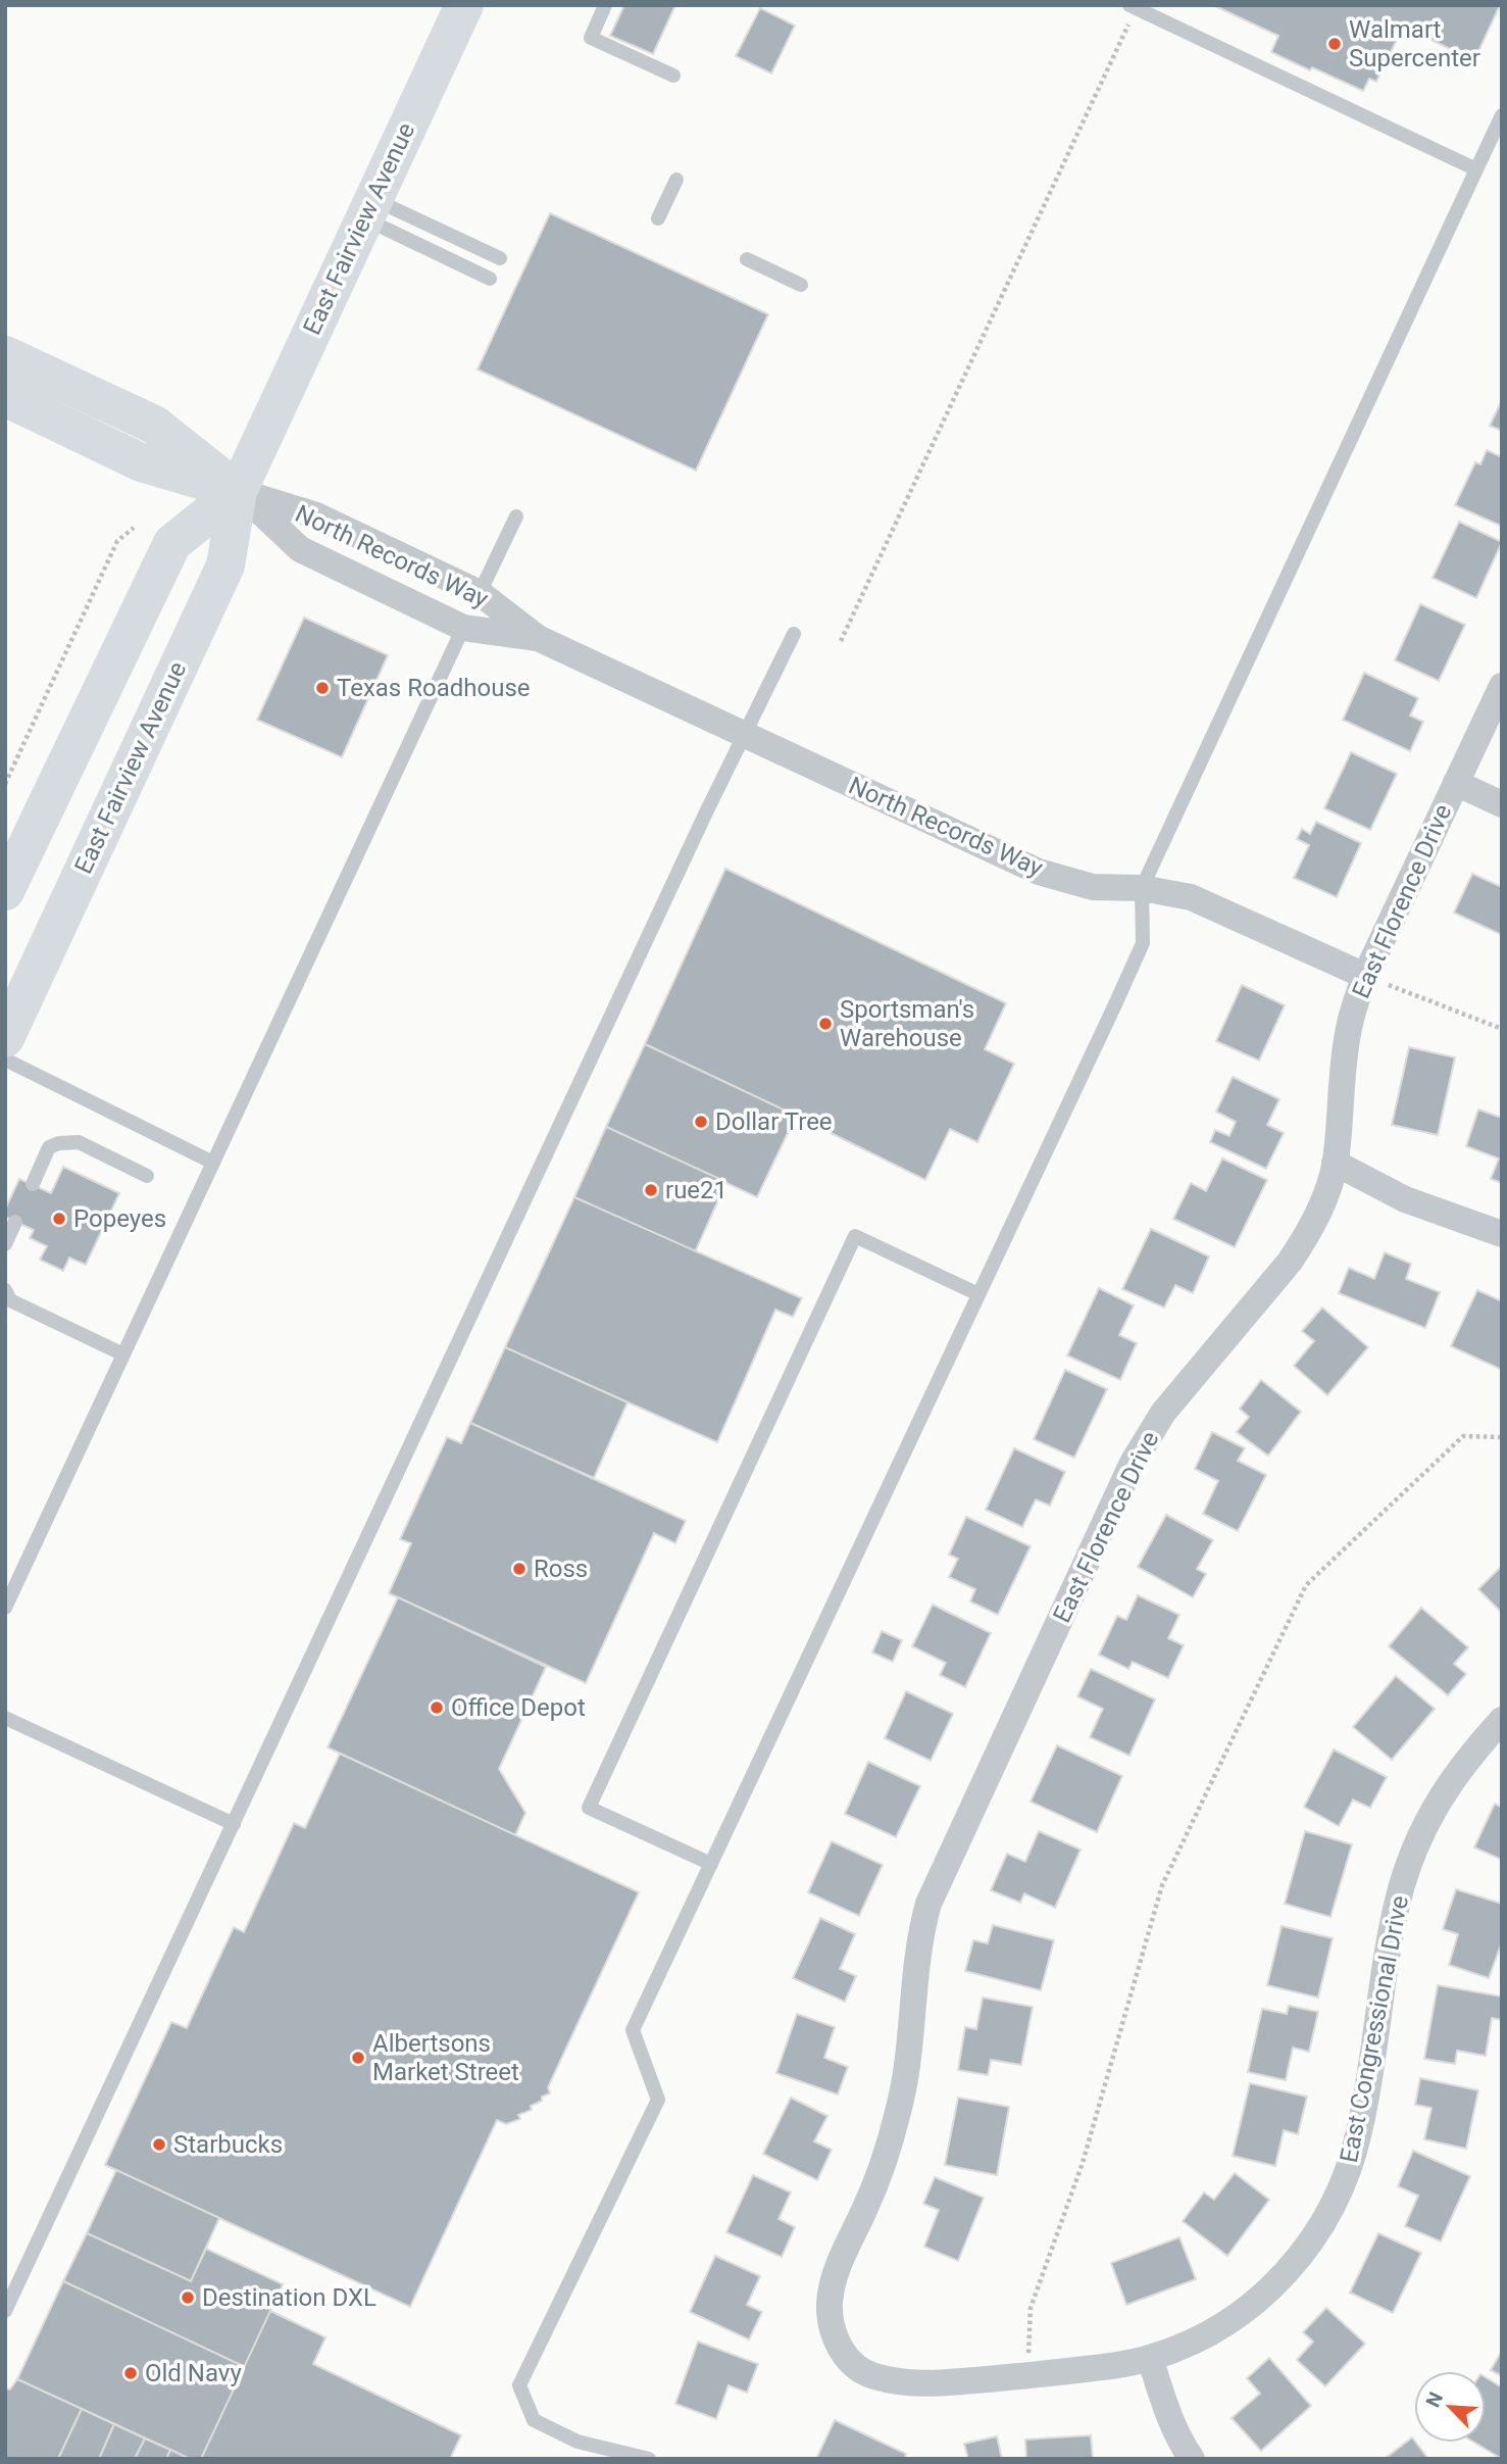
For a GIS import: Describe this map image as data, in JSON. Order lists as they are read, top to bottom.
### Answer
{
  "streets": {
    "main road": ["East Fairview Avenue", "North Records Way"],
    "street": ["East Florence Drive", "East Congressional Drive"]
  },
  "crossings": [
    ["East Fairview Avenue", "North Records Way"],
    ["North Records Way", "East Florence Drive"],
    ["East Florence Drive", "East Congressional Drive"]
  ],
  "places": [
    "Walmart Supercenter",
    "Texas Roadhouse",
    "Sportsman's Warehouse",
    "Dollar Tree",
    "rue21",
    "Popeyes",
    "Ross",
    "Office Depot",
    "Albertsons Market Street",
    "Starbucks",
    "Destination DXL",
    "Old Navy"
  ],
  "north": "top left"
}
